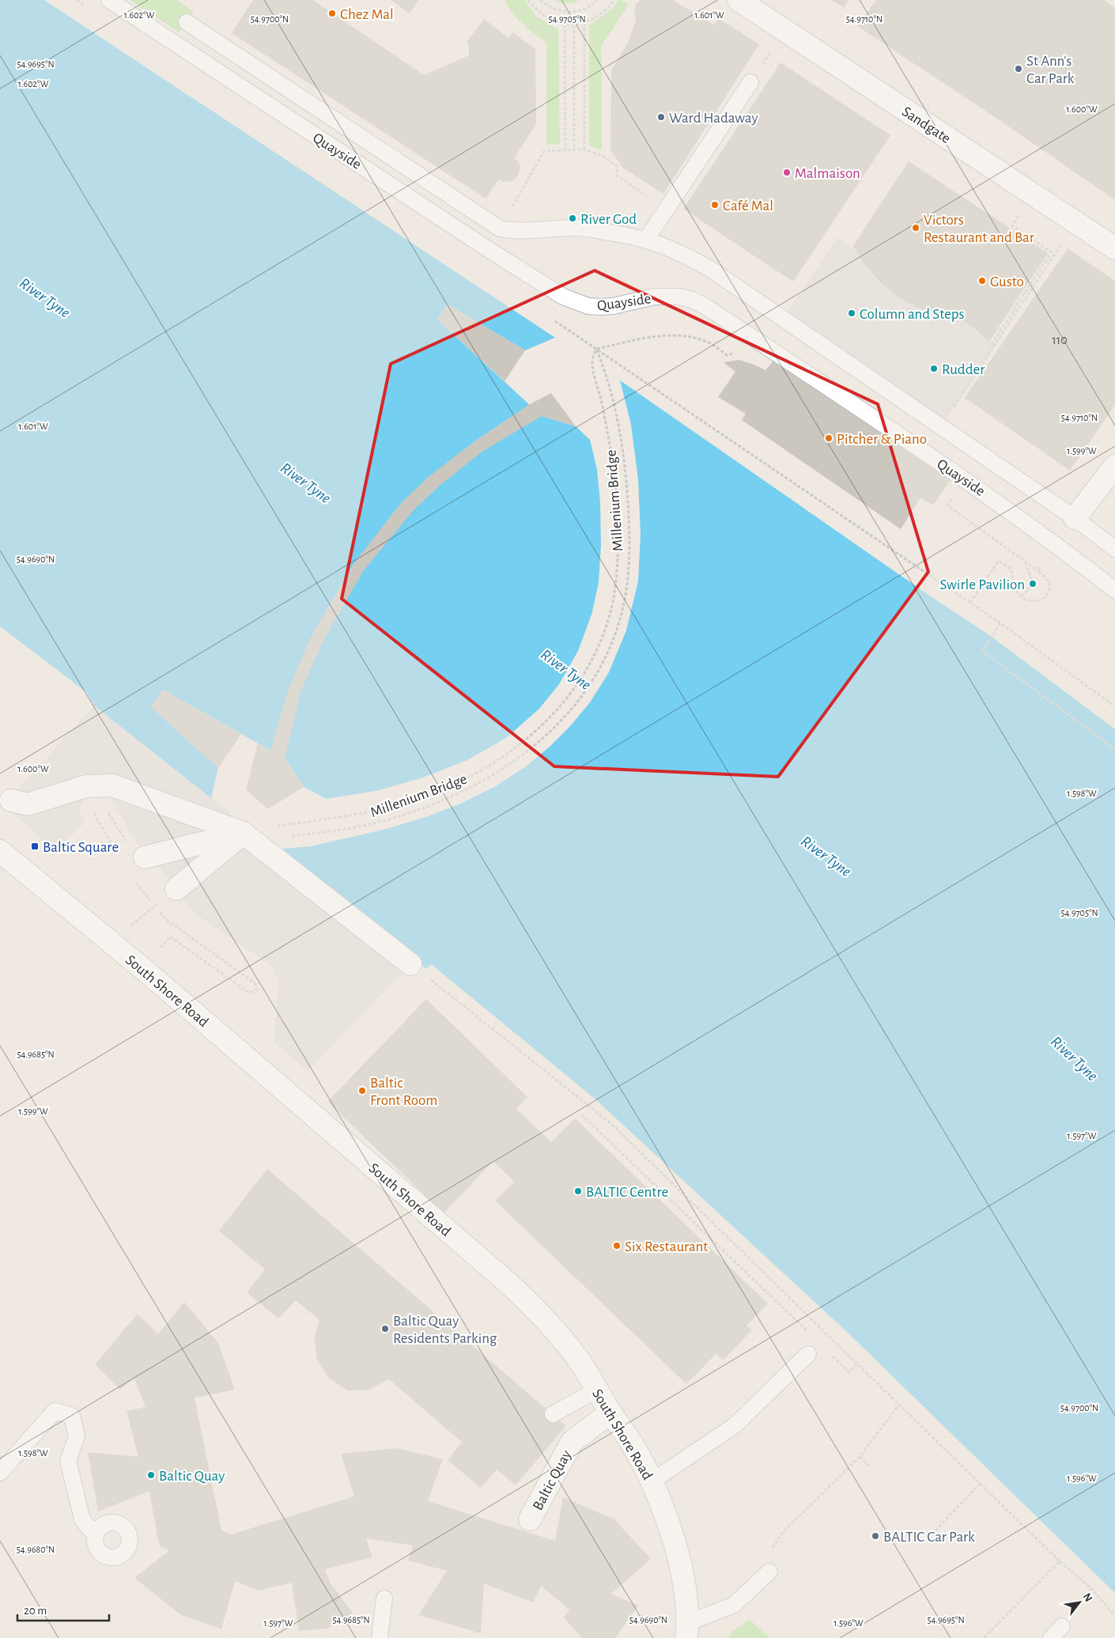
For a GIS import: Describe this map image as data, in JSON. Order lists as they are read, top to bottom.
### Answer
{
  "streets": {
    "street": ["Sandgate", "South Shore Road", "Baltic Quay"],
    "lane": ["Quayside"],
    "path": ["Millenium Bridge"]
  },
  "crossings": [
    ["South Shore Road", "Baltic Quay"]
  ],
  "water": ["River Tyne"],
  "places": {
    "other": [
      "Chez Mal",
      "St Ann's Car Park",
      "Ward Hadaway",
      "Malmaison",
      "Café Mal",
      "River God",
      "Victors Restaurant and Bar",
      "Gusto",
      "Column and Steps",
      "Rudder",
      "Pitcher & Piano",
      "Swirle Pavilion",
      "Baltic Front Room",
      "BALTIC Centre",
      "Six Restaurant",
      "Baltic Quay Residents Parking",
      "Baltic Quay",
      "BALTIC Car Park"
    ],
    "transit": ["Baltic Square"]
  },
  "house_numbers": ["110"],
  "scale_bar": "20 m",
  "north": "top right",
  "coordinates": [
    "1.602°W",
    "1.601°W",
    "54.9700°N",
    "54.9705°N",
    "54.9710°N",
    "54.9695°N",
    "1.600°W",
    "1.599°W",
    "54.9690°N",
    "1.598°W",
    "54.9685°N",
    "1.597°W",
    "1.596°W",
    "54.9680°N"
  ]
}
